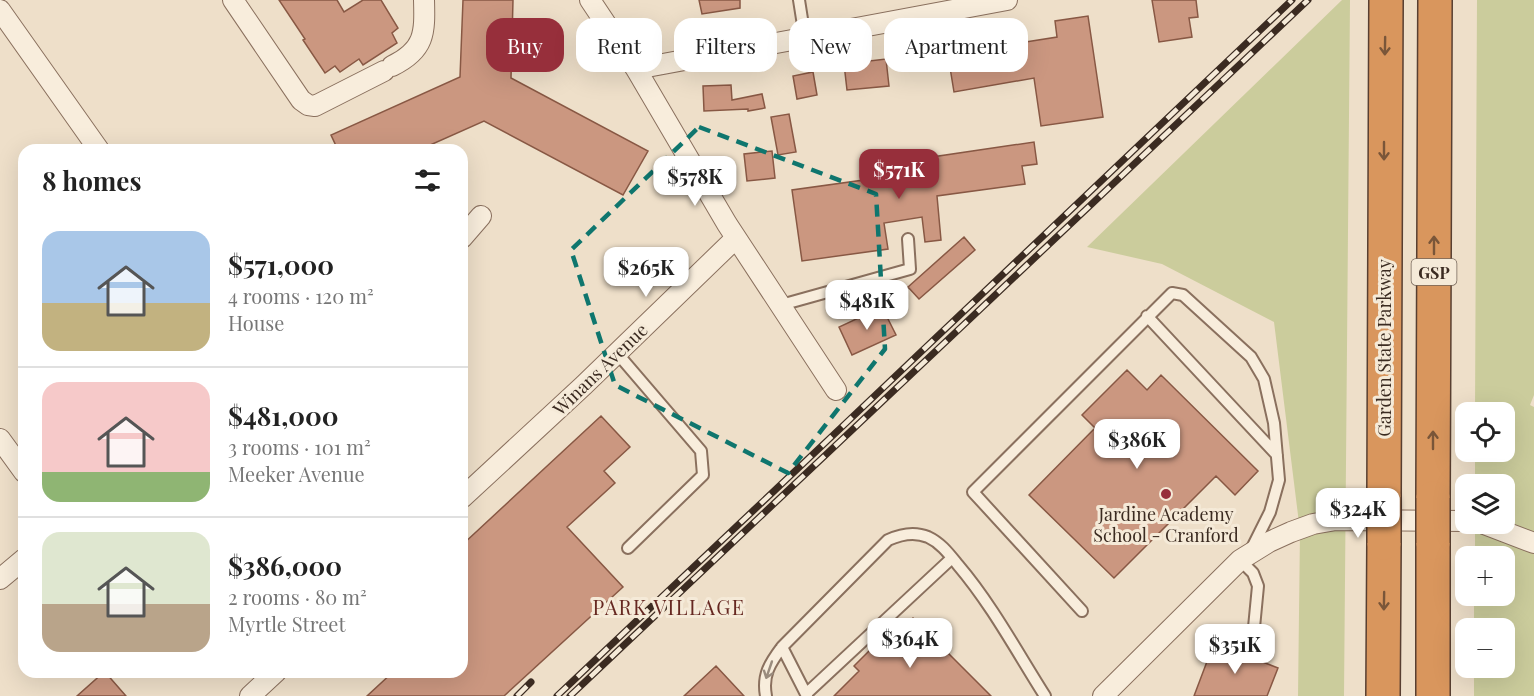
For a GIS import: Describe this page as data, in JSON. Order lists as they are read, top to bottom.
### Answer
{
  "streets": {
    "highway": ["GSP", "Garden State Parkway"],
    "street": ["Winans Avenue"]
  },
  "districts": ["PARK VILLAGE"],
  "places": ["Jardine Academy School - Cranford"],
  "page": {
    "chip": [
      "Buy",
      "Rent",
      "Filters",
      "New",
      "Apartment"
    ],
    "heading": "8 homes",
    "price": [
      "$571K",
      "$578K",
      "$265K",
      "$481K",
      "$386K",
      "$324K",
      "$364K",
      "$351K"
    ],
    "list": [
      {
        "name": "$571,000",
        "note": "4 rooms · 120 m² · House"
      },
      {
        "name": "$481,000",
        "note": "3 rooms · 101 m² · Meeker Avenue"
      },
      {
        "name": "$386,000",
        "note": "2 rooms · 80 m² · Myrtle Street"
      }
    ],
    "map_buttons": ["+", "−"]
  }
}
